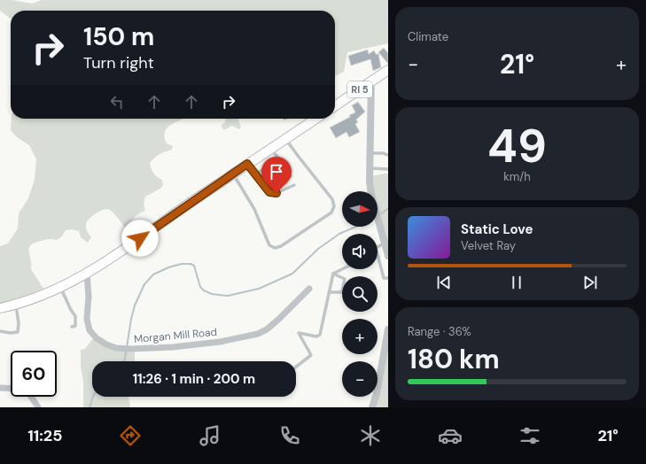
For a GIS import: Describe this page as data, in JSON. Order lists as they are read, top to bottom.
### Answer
{
  "streets": {
    "main road": ["RI 5"],
    "street": ["Morgan Mill Road"]
  },
  "north": "right",
  "page": {
    "tile": [
      "Climate",
      ["49", "km/h"],
      ["Range · 36%", "180 km"]
    ],
    "turn": ["150 m", "Turn right"],
    "heat": ["−", "21°", "+"],
    "map_buttons": ["+", "−"],
    "song": ["Static Love", "Velvet Ray"],
    "limit": "60",
    "trip": "11:26 · 1 min · 200 m",
    "tabs": ["11:25", "21°"]
  }
}
